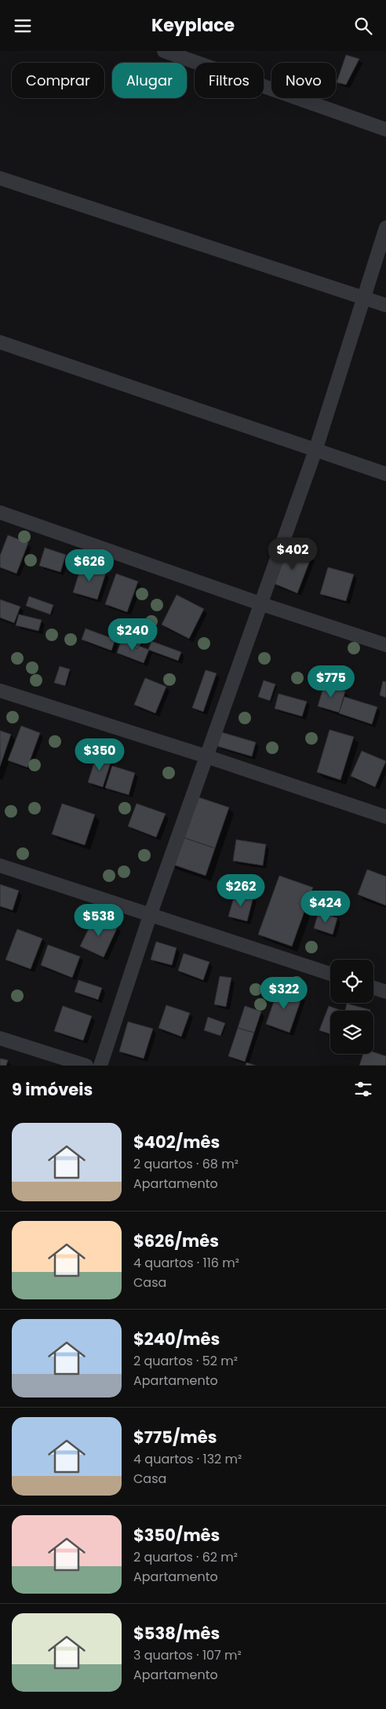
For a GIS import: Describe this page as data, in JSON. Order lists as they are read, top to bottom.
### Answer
{
  "page": {
    "header": "Keyplace",
    "chip": [
      "Comprar",
      "Alugar",
      "Filtros",
      "Novo"
    ],
    "price": [
      "$402",
      "$626",
      "$240",
      "$775",
      "$350",
      "$262",
      "$424",
      "$538",
      "$322"
    ],
    "heading": "9 imóveis",
    "list": [
      {
        "name": "$402/mês",
        "note": "2 quartos · 68 m² · Apartamento"
      },
      {
        "name": "$626/mês",
        "note": "4 quartos · 116 m² · Casa"
      },
      {
        "name": "$240/mês",
        "note": "2 quartos · 52 m² · Apartamento"
      },
      {
        "name": "$775/mês",
        "note": "4 quartos · 132 m² · Casa"
      },
      {
        "name": "$350/mês",
        "note": "2 quartos · 62 m² · Apartamento"
      },
      {
        "name": "$538/mês",
        "note": "3 quartos · 107 m² · Apartamento"
      }
    ]
  }
}
